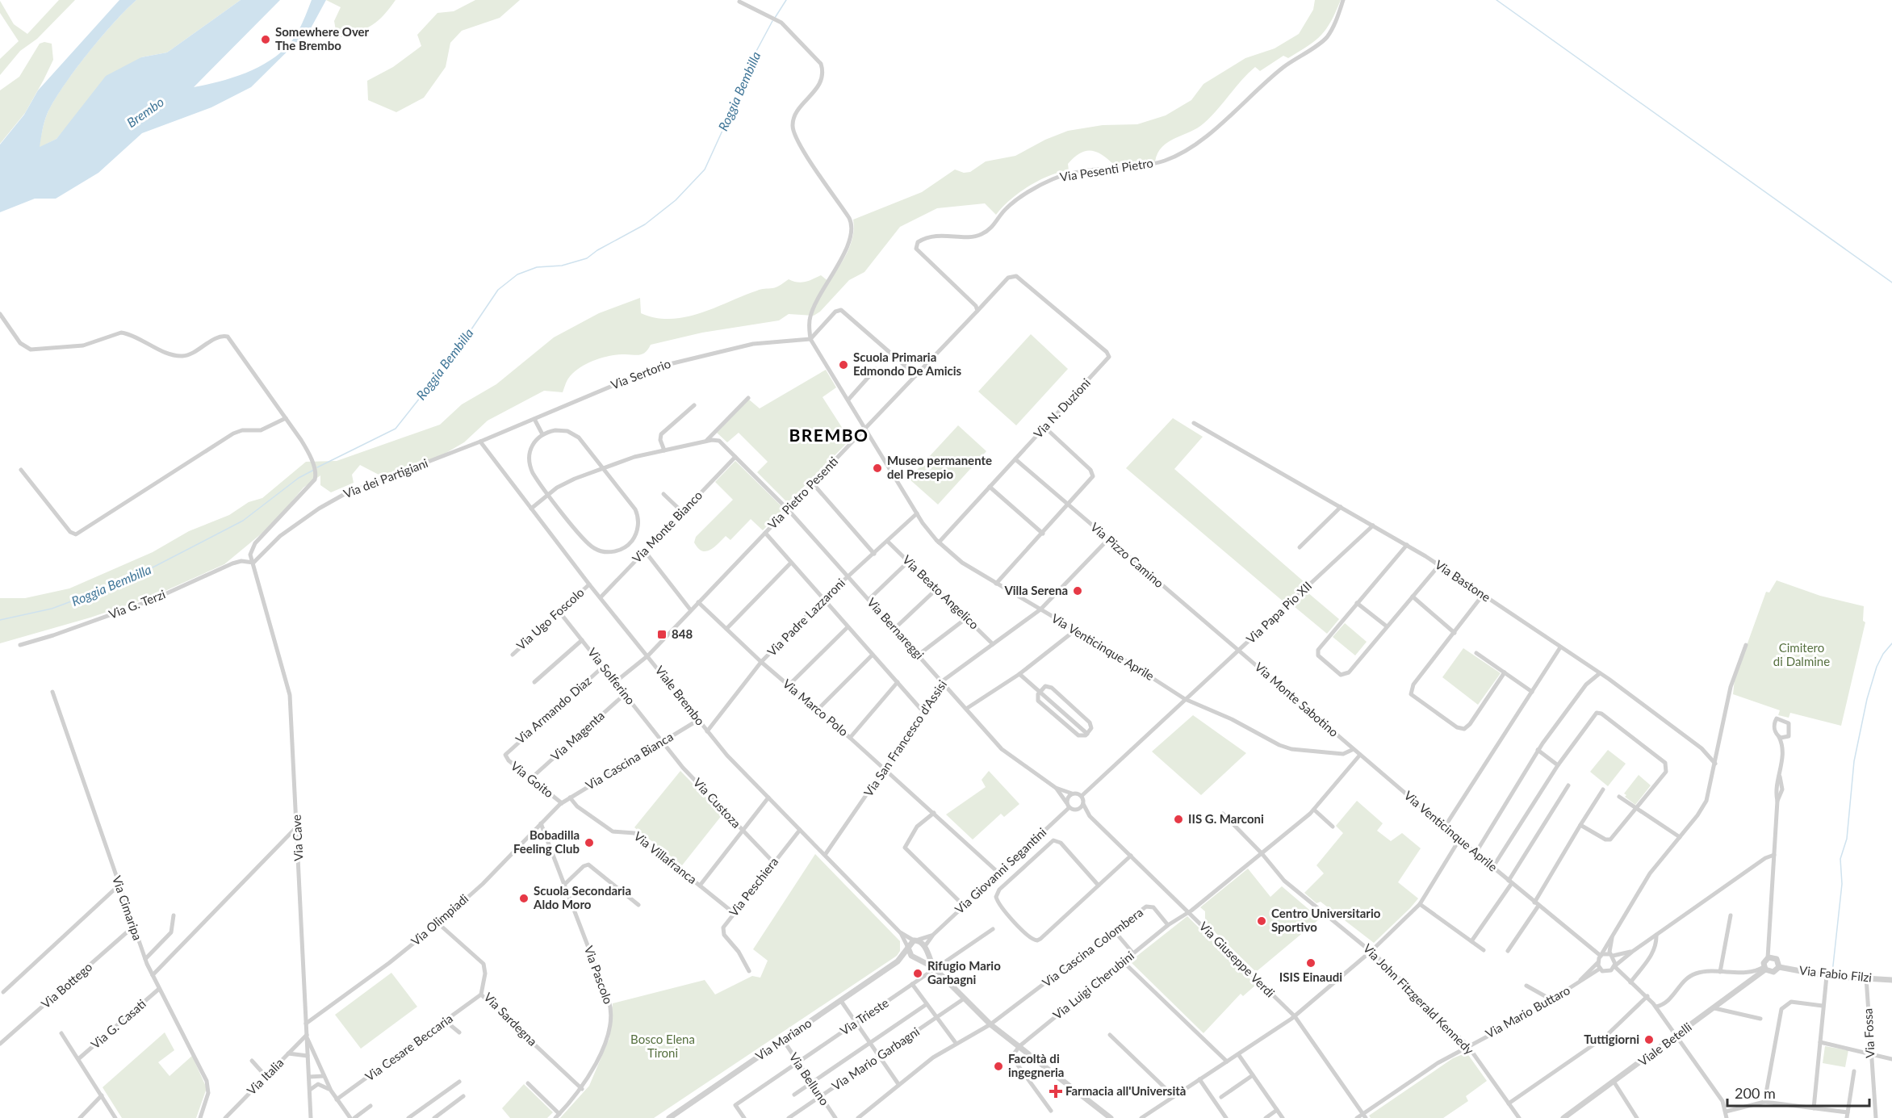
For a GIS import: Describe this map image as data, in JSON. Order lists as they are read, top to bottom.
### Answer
{
  "streets": {
    "street": [
      "Via Pesenti Pietro",
      "Via Sertorio",
      "Via N. Duzioni",
      "Via dei Partigiani",
      "Via Pietro Pesenti",
      "Via Monte Bianco",
      "Via Pizzo Camino",
      "Via Bastone",
      "Via Beato Angelico",
      "Via G. Terzi",
      "Via Papa Pio XII",
      "Via Padre Lazzaroni",
      "Via Ugo Foscolo",
      "Via Bernareggi",
      "Via Venticinque Aprile",
      "Via Solferino",
      "Viale Brembo",
      "Via Monte Sabotino",
      "Via Marco Polo",
      "Via Armando Diaz",
      "Via Magenta",
      "Via San Francesco d'Assisi",
      "Via Cascina Bianca",
      "Via Goito",
      "Via Custoza",
      "Via Cave",
      "Via Villafranca",
      "Via Giovanni Segantini",
      "Via Peschiera",
      "Via Cimaripa",
      "Via Olimpiadi",
      "Via Cascina Colombera",
      "Via Giuseppe Verdi",
      "Via Fabio Filzi",
      "Via Pascolo",
      "Via Bottego",
      "Via Luigi Cherubini",
      "Via John Fitzgerald Kennedy",
      "Via Mario Buttaro",
      "Via Trieste",
      "Via Sardegna",
      "Via G. Casati",
      "Via Fossa",
      "Via Mariano",
      "Viale Betelli",
      "Via Cesare Beccaria",
      "Via Mario Garbagni",
      "Via Italia",
      "Via Belluno"
    ]
  },
  "crossings": [
    ["Via Pesenti Pietro", "Via Pietro Pesenti"],
    ["Via Sertorio", "Via dei Partigiani"],
    ["Via Sertorio", "Via Venticinque Aprile"],
    ["Via Sertorio", "Viale Brembo"],
    ["Via N. Duzioni", "Via Pietro Pesenti"],
    ["Via N. Duzioni", "Via Pizzo Camino"],
    ["Via N. Duzioni", "Via Venticinque Aprile"],
    ["Via dei Partigiani", "Via G. Terzi"],
    ["Via dei Partigiani", "Viale Brembo"],
    ["Via dei Partigiani", "Via Cave"],
    ["Via Pietro Pesenti", "Via Bernareggi"],
    ["Via Pietro Pesenti", "Via Venticinque Aprile"],
    ["Via Pietro Pesenti", "Via Solferino"],
    ["Via Pietro Pesenti", "Viale Brembo"],
    ["Via Pietro Pesenti", "Via Marco Polo"],
    ["Via Monte Bianco", "Via Bernareggi"],
    ["Via Monte Bianco", "Viale Brembo"],
    ["Via Pizzo Camino", "Via Papa Pio XII"],
    ["Via Pizzo Camino", "Via Monte Sabotino"],
    ["Via Pizzo Camino", "Via San Francesco d'Assisi"],
    ["Via Bastone", "Via Papa Pio XII"],
    ["Via Beato Angelico", "Via Padre Lazzaroni"],
    ["Via Beato Angelico", "Via San Francesco d'Assisi"],
    ["Via G. Terzi", "Via Cave"],
    ["Via Papa Pio XII", "Via Venticinque Aprile"],
    ["Via Papa Pio XII", "Via Monte Sabotino"],
    ["Via Padre Lazzaroni", "Via Bernareggi"],
    ["Via Padre Lazzaroni", "Via Venticinque Aprile"],
    ["Via Padre Lazzaroni", "Viale Brembo"],
    ["Via Padre Lazzaroni", "Via Marco Polo"],
    ["Via Ugo Foscolo", "Via Solferino"],
    ["Via Ugo Foscolo", "Viale Brembo"],
    ["Via Bernareggi", "Via San Francesco d'Assisi"],
    ["Via Venticinque Aprile", "Via Monte Sabotino"],
    ["Via Venticinque Aprile", "Via San Francesco d'Assisi"],
    ["Via Solferino", "Via Armando Diaz"],
    ["Via Solferino", "Via Magenta"],
    ["Via Solferino", "Via Cascina Bianca"],
    ["Via Solferino", "Via Custoza"],
    ["Viale Brembo", "Via San Francesco d'Assisi"],
    ["Viale Brembo", "Via Cascina Bianca"],
    ["Viale Brembo", "Via Giovanni Segantini"],
    ["Viale Brembo", "Via Peschiera"],
    ["Viale Brembo", "Via Mariano"],
    ["Via Marco Polo", "Via San Francesco d'Assisi"],
    ["Via Marco Polo", "Via Giovanni Segantini"],
    ["Via Armando Diaz", "Via Goito"],
    ["Via Magenta", "Via Goito"],
    ["Via Cascina Bianca", "Via Goito"],
    ["Via Cascina Bianca", "Via Custoza"],
    ["Via Cascina Bianca", "Via Villafranca"],
    ["Via Cascina Bianca", "Via Olimpiadi"],
    ["Via Goito", "Via Olimpiadi"],
    ["Via Custoza", "Via Peschiera"],
    ["Via Cave", "Via Olimpiadi"],
    ["Via Cave", "Via Italia"],
    ["Via Villafranca", "Via Peschiera"],
    ["Via Giovanni Segantini", "Via Giuseppe Verdi"],
    ["Via Giovanni Segantini", "Via Mariano"],
    ["Via Cimaripa", "Via Bottego"],
    ["Via Cimaripa", "Via G. Casati"],
    ["Via Olimpiadi", "Via Pascolo"],
    ["Via Olimpiadi", "Via Sardegna"],
    ["Via Cascina Colombera", "Via Luigi Cherubini"],
    ["Via Giuseppe Verdi", "Via Mario Buttaro"],
    ["Via Fabio Filzi", "Via Fossa"],
    ["Via Fabio Filzi", "Viale Betelli"],
    ["Via Pascolo", "Via Sardegna"],
    ["Via John Fitzgerald Kennedy", "Via Mario Buttaro"],
    ["Via Trieste", "Via Belluno"],
    ["Via Sardegna", "Via Cesare Beccaria"],
    ["Via Mariano", "Via Belluno"],
    ["Via Mario Garbagni", "Via Belluno"]
  ],
  "districts": ["BREMBO"],
  "water": ["Roggia Bembilla", "Brembo"],
  "parks": ["Cimitero di Dalmine", "Bosco Elena Tironi"],
  "places": {
    "other": [
      "Somewhere Over The Brembo",
      "Scuola Primaria Edmondo De Amicis",
      "Museo permanente del Presepio",
      "Villa Serena",
      "IIS G. Marconi",
      "Bobadilla Feeling Club",
      "Scuola Secondaria Aldo Moro",
      "Centro Universitario Sportivo",
      "ISIS Einaudi",
      "Rifugio Mario Garbagni",
      "Tuttigiorni",
      "Facoltà di ingegneria"
    ],
    "transit": ["848"],
    "health": ["Farmacia all'Università"]
  },
  "scale_bar": "200 m"
}
